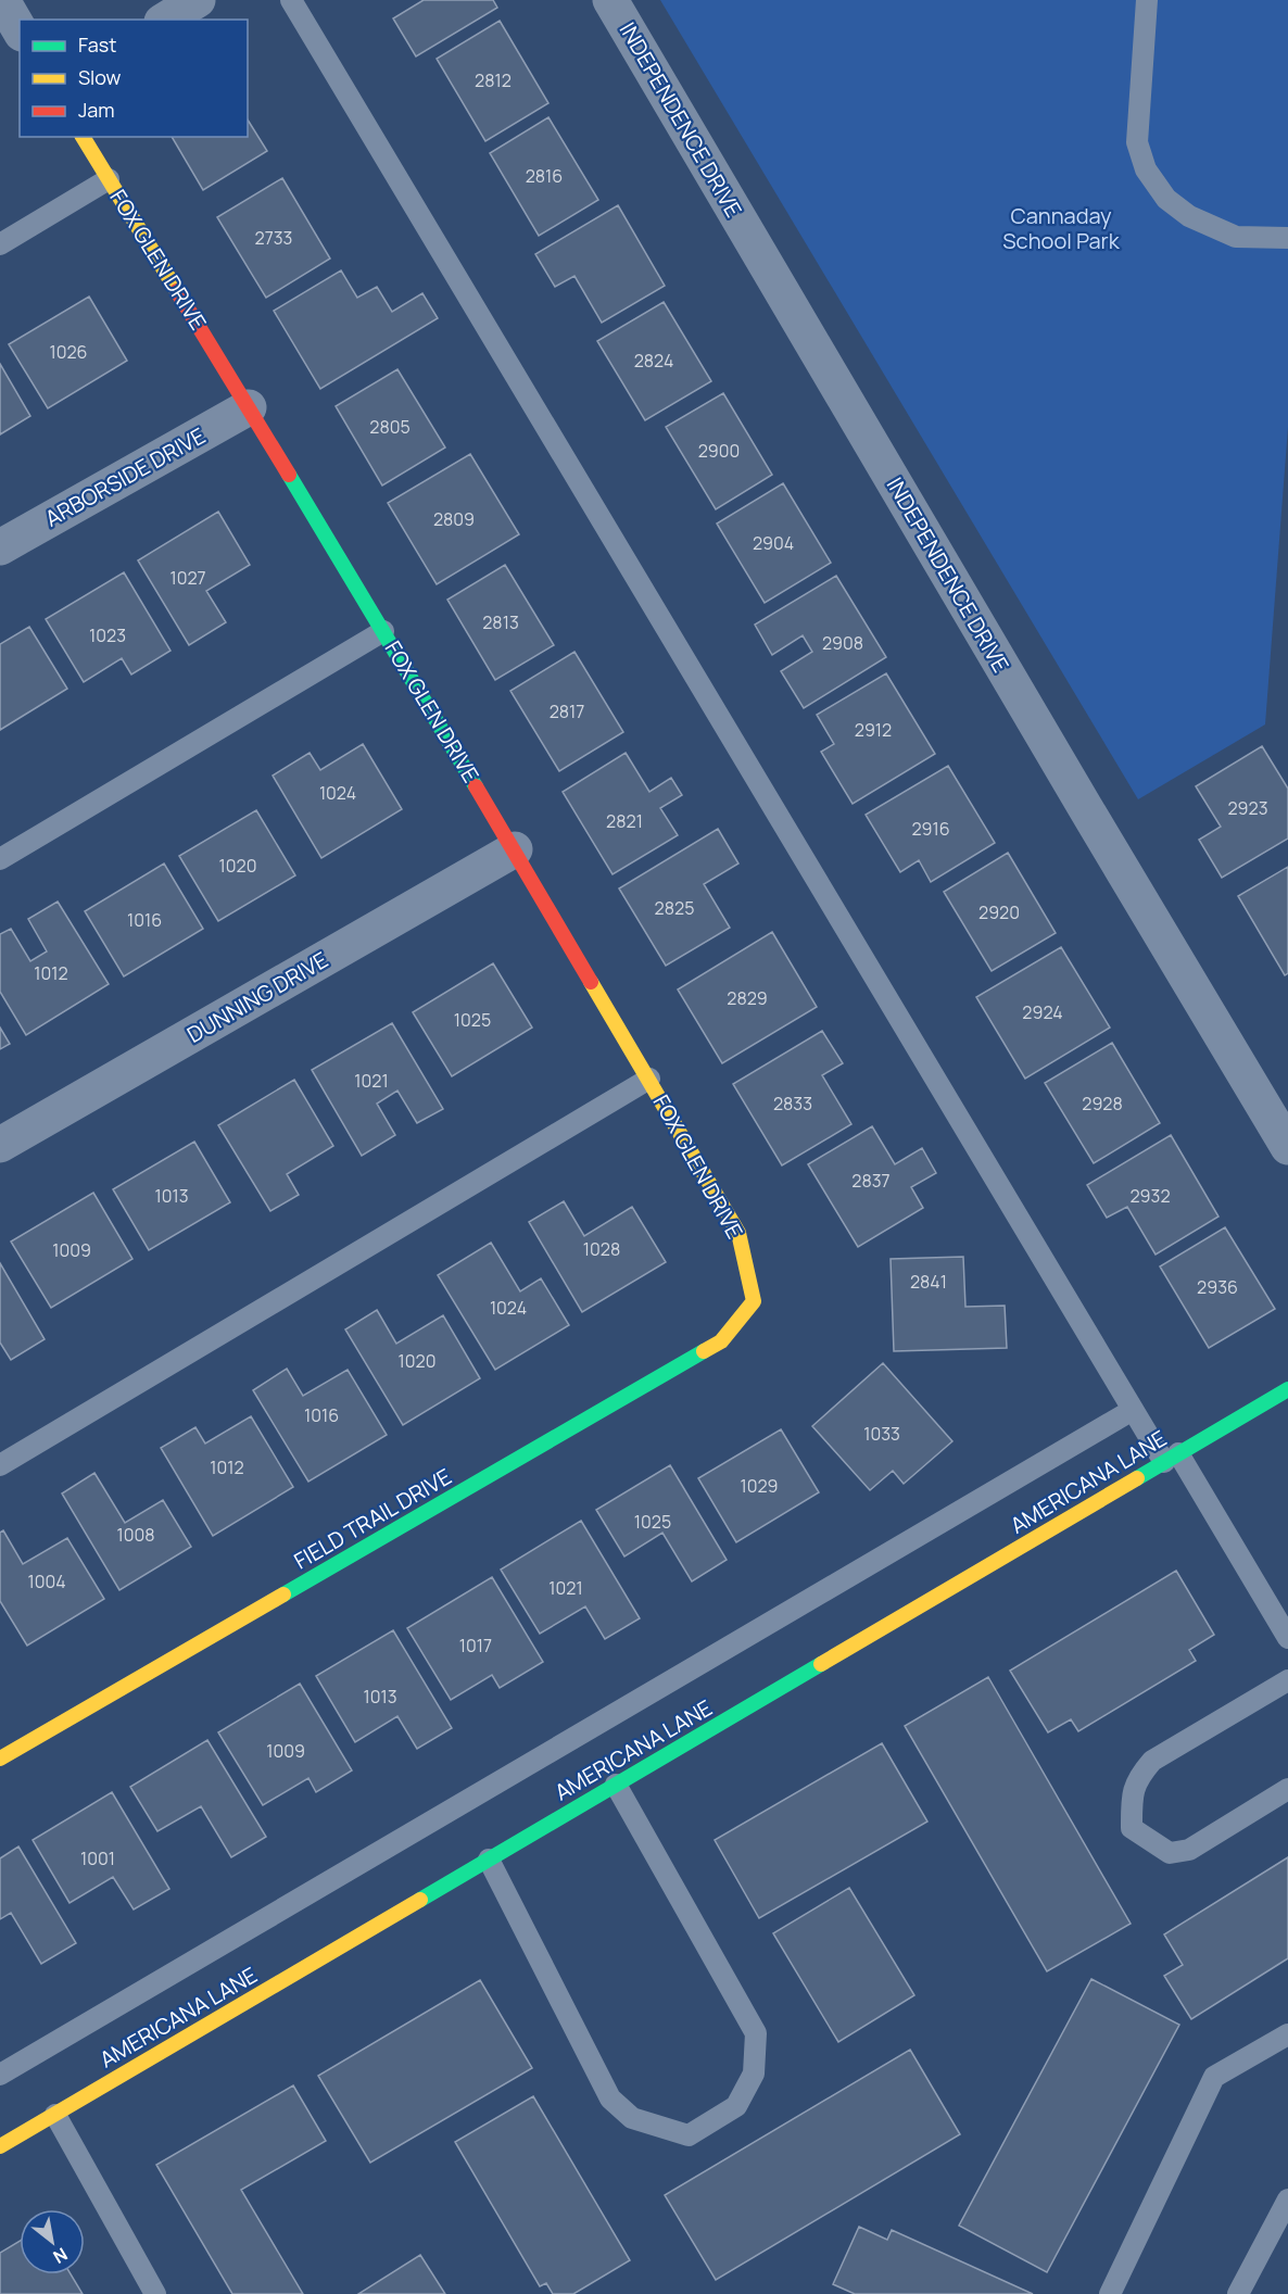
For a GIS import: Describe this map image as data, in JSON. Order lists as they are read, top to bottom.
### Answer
{
  "streets": {
    "street": [
      "INDEPENDENCE DRIVE",
      "FOX GLEN DRIVE",
      "ARBORSIDE DRIVE",
      "DUNNING DRIVE",
      "AMERICANA LANE",
      "FIELD TRAIL DRIVE"
    ]
  },
  "crossings": [
    ["FOX GLEN DRIVE", "ARBORSIDE DRIVE"],
    ["FOX GLEN DRIVE", "DUNNING DRIVE"],
    ["FOX GLEN DRIVE", "FIELD TRAIL DRIVE"]
  ],
  "parks": ["Cannaday School Park"],
  "house_numbers": [
    "2812",
    "2816",
    "2733",
    "1026",
    "2824",
    "2805",
    "2900",
    "2809",
    "2904",
    "1027",
    "2813",
    "1023",
    "2908",
    "2817",
    "2912",
    "1024",
    "2923",
    "2821",
    "2916",
    "1020",
    "2825",
    "2920",
    "1016",
    "1012",
    "2829",
    "2924",
    "1025",
    "1021",
    "2833",
    "2928",
    "2837",
    "1013",
    "2932",
    "1028",
    "1009",
    "2841",
    "2936",
    "1024",
    "1020",
    "1016",
    "1033",
    "1012",
    "1029",
    "1025",
    "1008",
    "1004",
    "1021",
    "1017",
    "1013",
    "1009",
    "1001"
  ],
  "legend": ["Fast", "Slow", "Jam"],
  "north": "bottom right"
}
